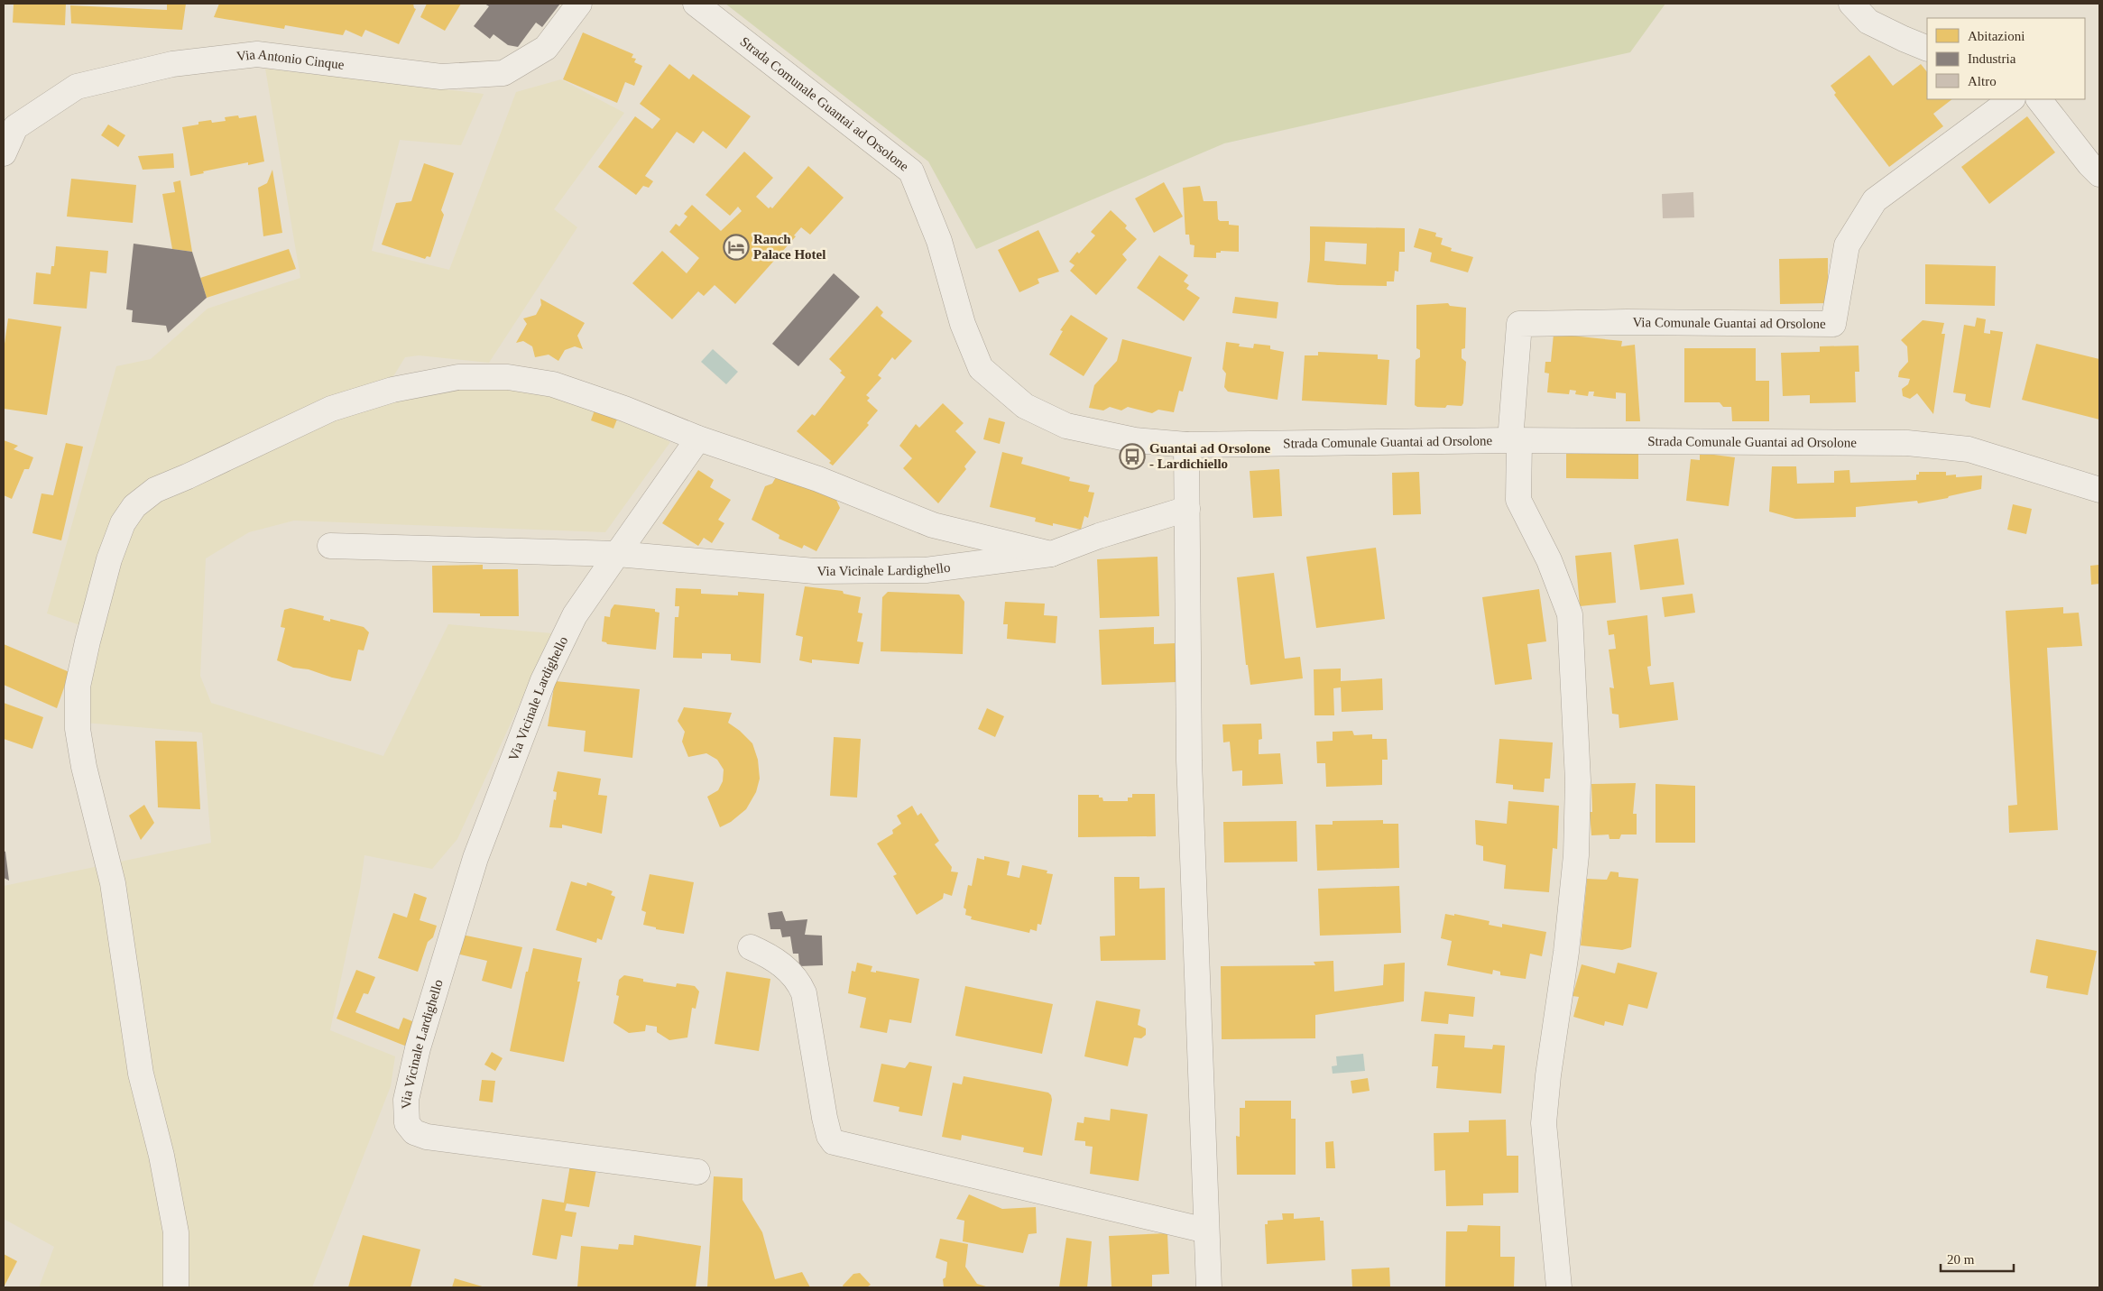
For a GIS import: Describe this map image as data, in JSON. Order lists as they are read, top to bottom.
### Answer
{
  "streets": {
    "street": [
      "Via Antonio Cinque",
      "Strada Comunale Guantai ad Orsolone",
      "Via Comunale Guantai ad Orsolone",
      "Via Vicinale Lardighello"
    ]
  },
  "crossings": [
    ["Strada Comunale Guantai ad Orsolone", "Via Comunale Guantai ad Orsolone"]
  ],
  "places": {
    "hotel": ["Ranch Palace Hotel"],
    "bus stop": ["Guantai ad Orsolone - Lardichiello"]
  },
  "legend": ["Abitazioni", "Industria", "Altro"],
  "scale_bar": "20 m"
}
